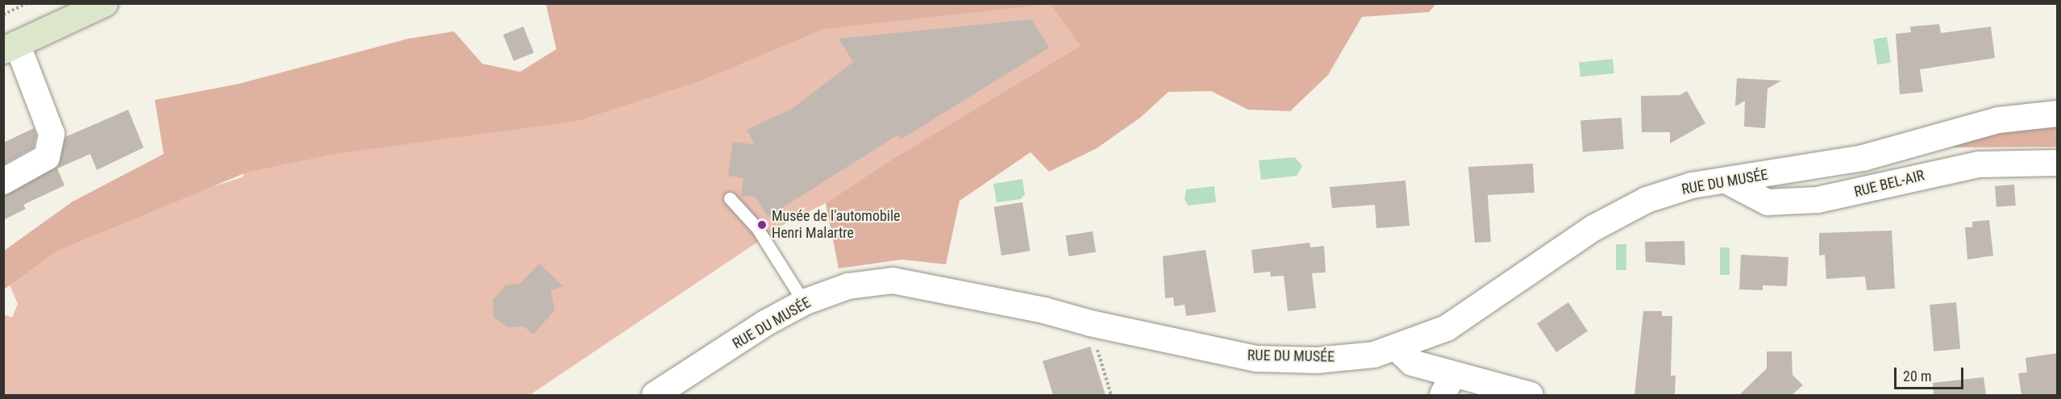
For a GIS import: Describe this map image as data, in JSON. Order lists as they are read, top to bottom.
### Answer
{
  "streets": {
    "street": ["RUE DU MUSÉE", "RUE BEL-AIR"]
  },
  "crossings": [
    ["RUE DU MUSÉE", "RUE BEL-AIR"]
  ],
  "places": ["Musée de l'automobile Henri Malartre"],
  "scale_bar": "20 m"
}
